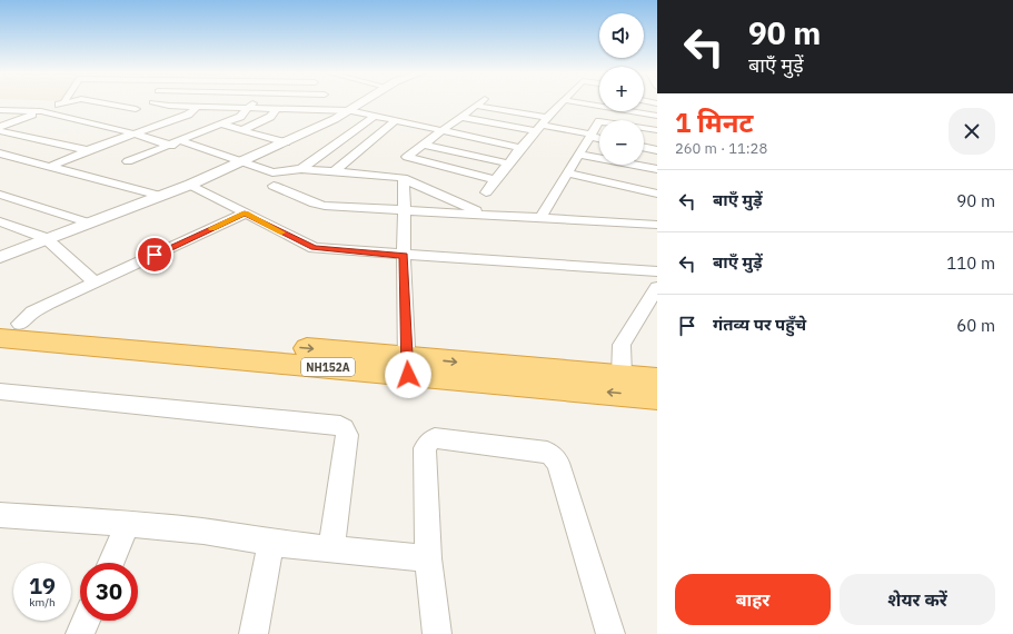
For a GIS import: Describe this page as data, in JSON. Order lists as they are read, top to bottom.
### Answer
{
  "streets": {
    "highway": ["NH152A"]
  },
  "page": {
    "turn": ["90 m", "बाएँ मुड़ें"],
    "map_buttons": ["+", "−"],
    "heading": ["1 मिनट", "260 m · 11:28"],
    "list": [
      {
        "name": "बाएँ मुड़ें",
        "value": "90 m"
      },
      {
        "name": "बाएँ मुड़ें",
        "value": "110 m"
      },
      {
        "name": "गंतव्य पर पहुँचे",
        "value": "60 m"
      }
    ],
    "speed": "19 km/h",
    "limit": "30",
    "buttons": ["बाहर", "शेयर करें"]
  }
}
